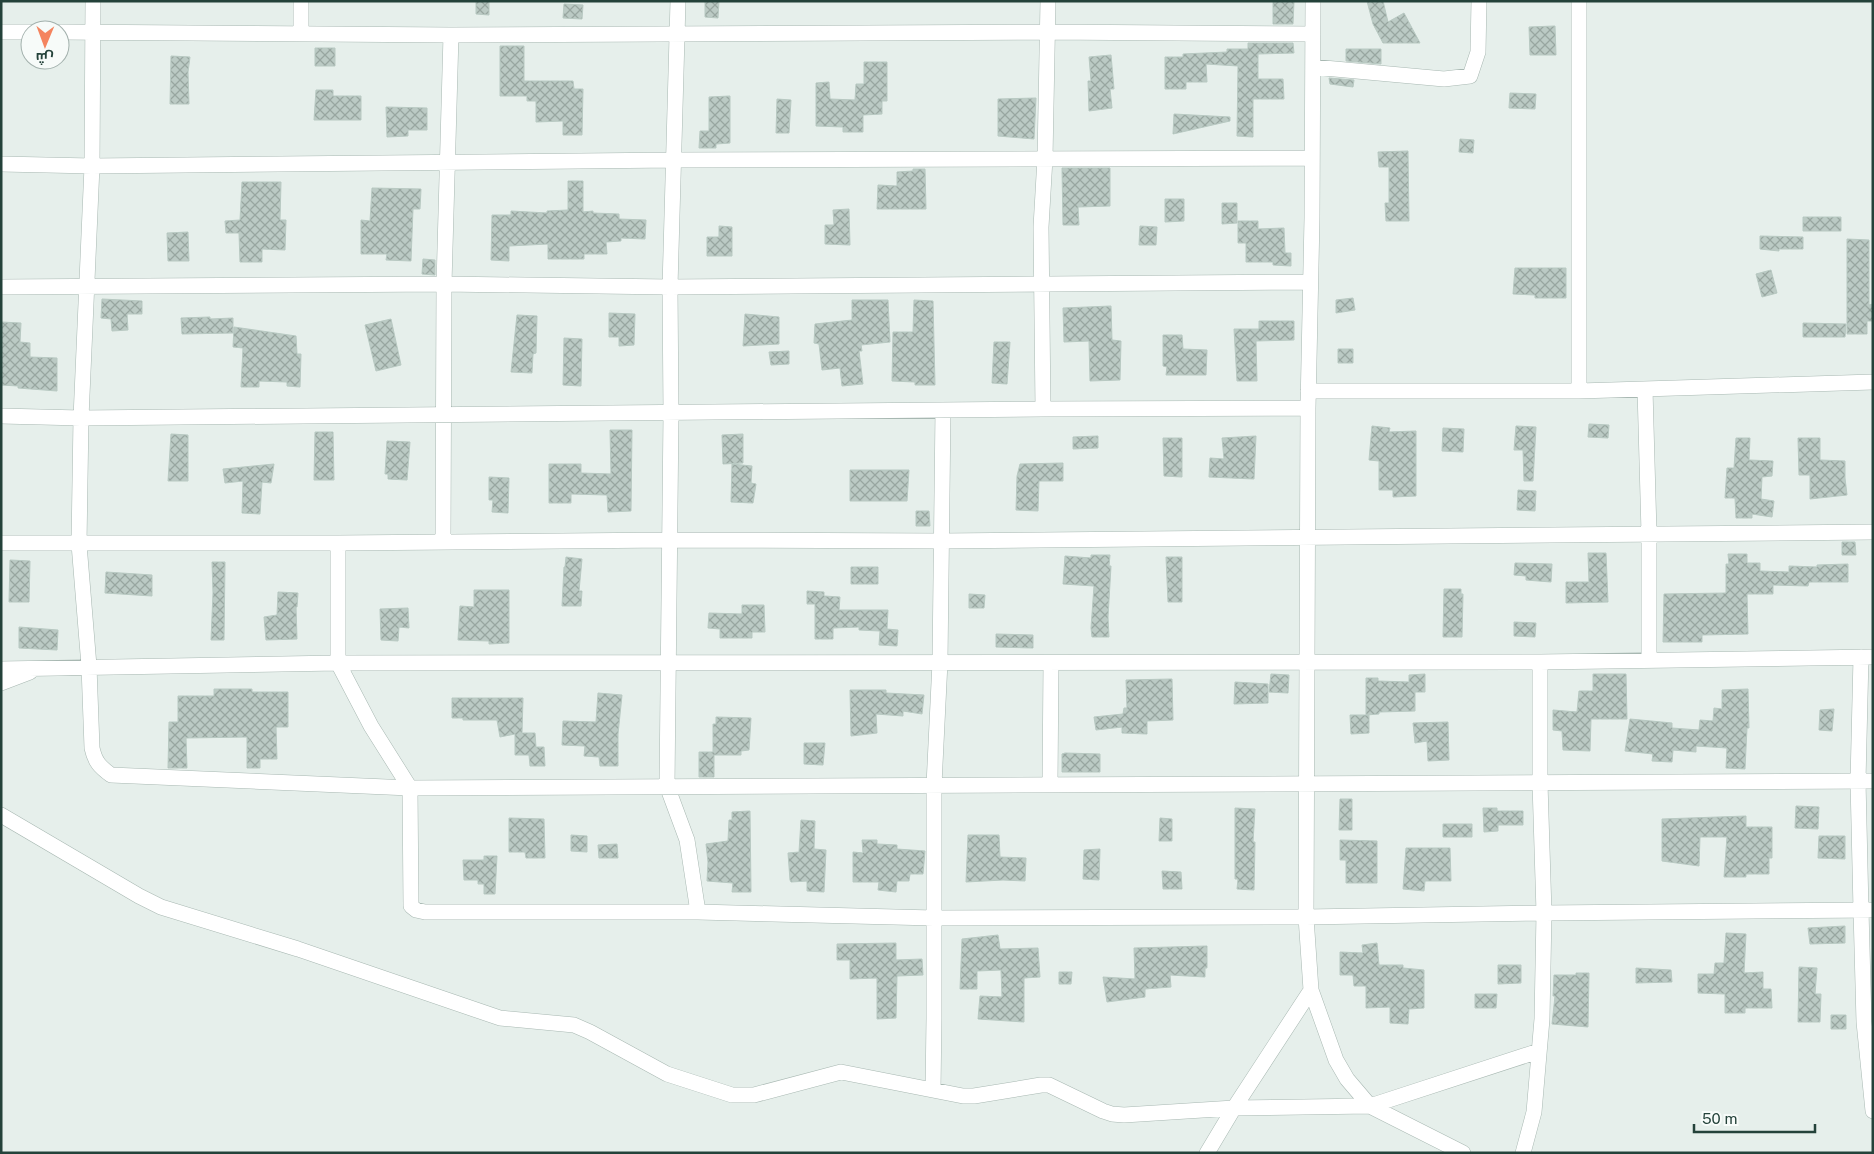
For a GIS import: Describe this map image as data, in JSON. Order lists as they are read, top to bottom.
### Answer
{
  "scale_bar": "50 m",
  "north": "bottom"
}
